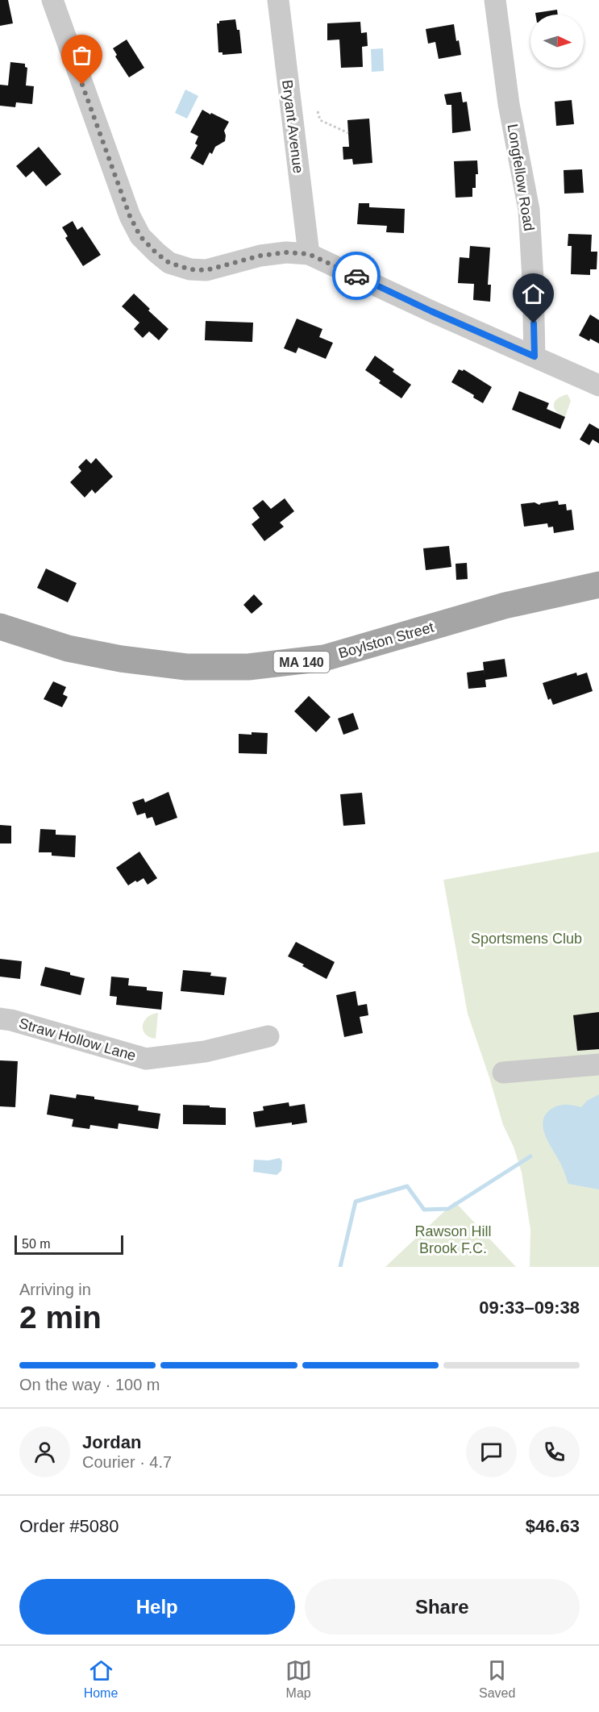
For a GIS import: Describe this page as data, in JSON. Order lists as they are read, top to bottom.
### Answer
{
  "streets": {
    "main road": ["Boylston Street", "MA 140"],
    "street": ["Bryant Avenue", "Longfellow Road", "Straw Hollow Lane"]
  },
  "parks": ["Sportsmens Club", "Rawson Hill Brook F.C."],
  "scale_bar": "50 m",
  "north": "right",
  "page": {
    "scale": "50 m",
    "heading": ["2 min", "Arriving in", "09:33–09:38"],
    "panel": [
      "Jordan",
      "Courier · 4.7",
      "Order #5080",
      "$46.63"
    ],
    "bar": "On the way · 100 m",
    "buttons": ["Help", "Share"],
    "tabs": ["Home", "Map", "Saved"]
  }
}
